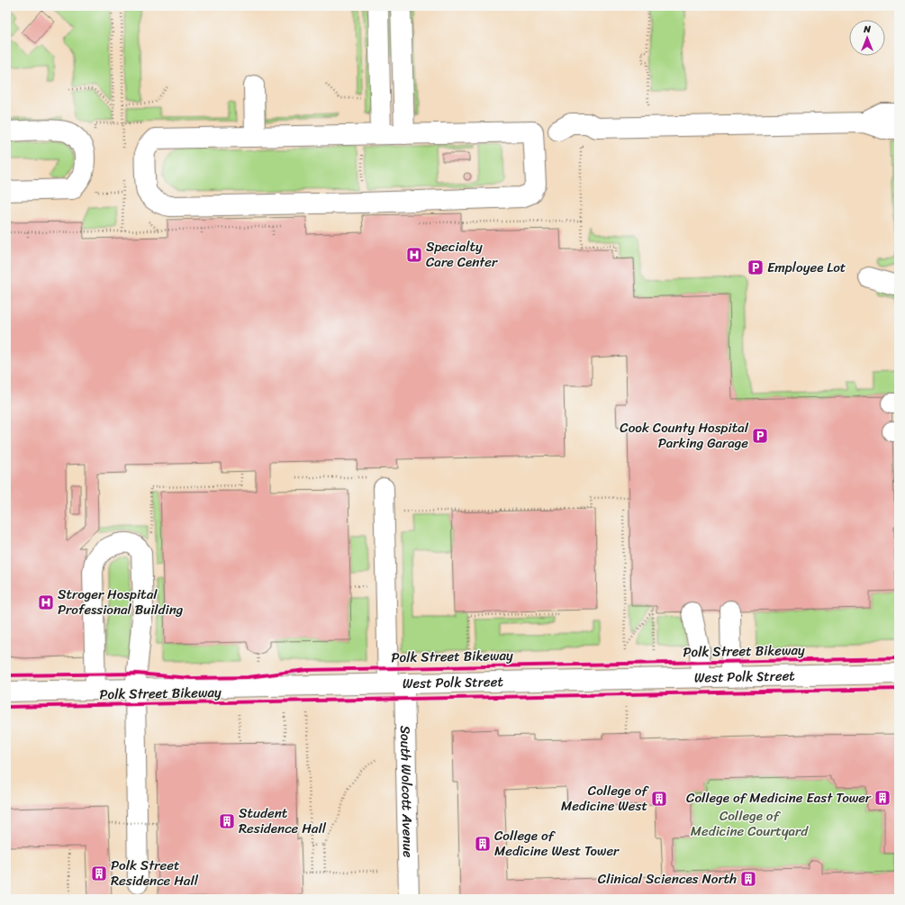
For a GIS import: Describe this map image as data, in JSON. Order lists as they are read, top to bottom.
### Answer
{
  "streets": {
    "street": ["West Polk Street", "South Wolcott Avenue"],
    "cycle path": ["Polk Street Bikeway"]
  },
  "crossings": [
    ["West Polk Street", "South Wolcott Avenue"]
  ],
  "parks": ["College of Medicine Courtyard"],
  "places": {
    "hospital": ["Specialty Care Center", "Stroger Hospital Professional Building"],
    "parking": ["Employee Lot", "Cook County Hospital Parking Garage"],
    "building": [
      "College of Medicine East Tower",
      "College of Medicine West",
      "Student Residence Hall",
      "College of Medicine West Tower",
      "Polk Street Residence Hall",
      "Clinical Sciences North"
    ]
  },
  "north": "top"
}
